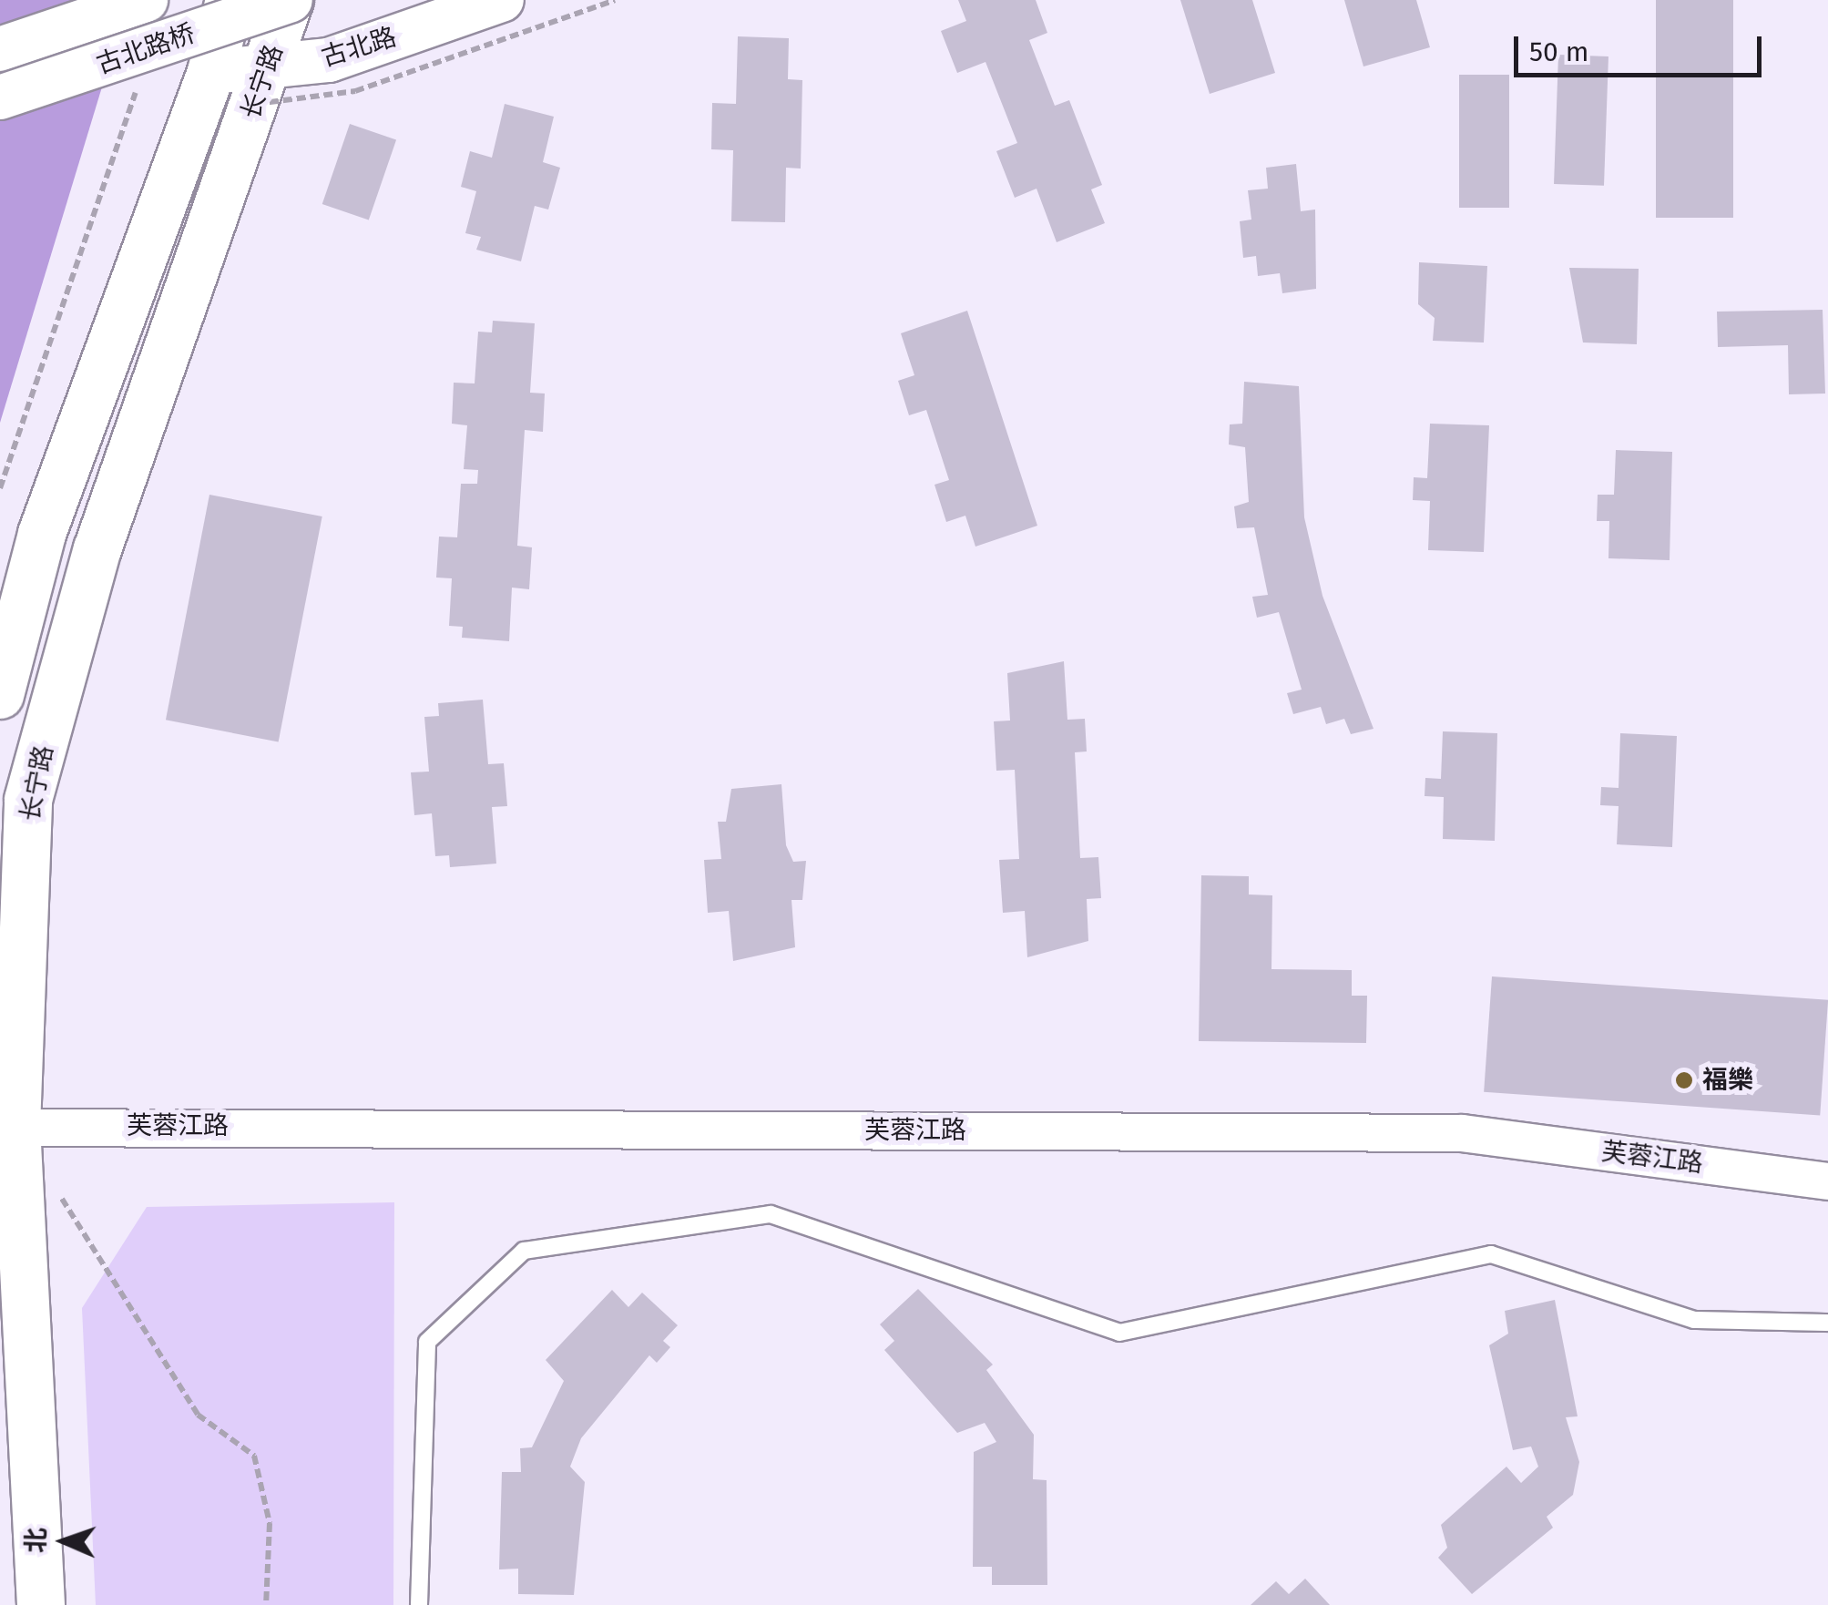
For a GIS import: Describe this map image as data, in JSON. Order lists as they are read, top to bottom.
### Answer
{
  "streets": {
    "main road": ["古北路", "古北路桥", "长宁路"],
    "street": ["芙蓉江路"]
  },
  "crossings": [
    ["古北路", "长宁路"],
    ["古北路桥", "长宁路"],
    ["长宁路", "芙蓉江路"]
  ],
  "places": ["福樂"],
  "scale_bar": "50 m",
  "north": "left"
}
